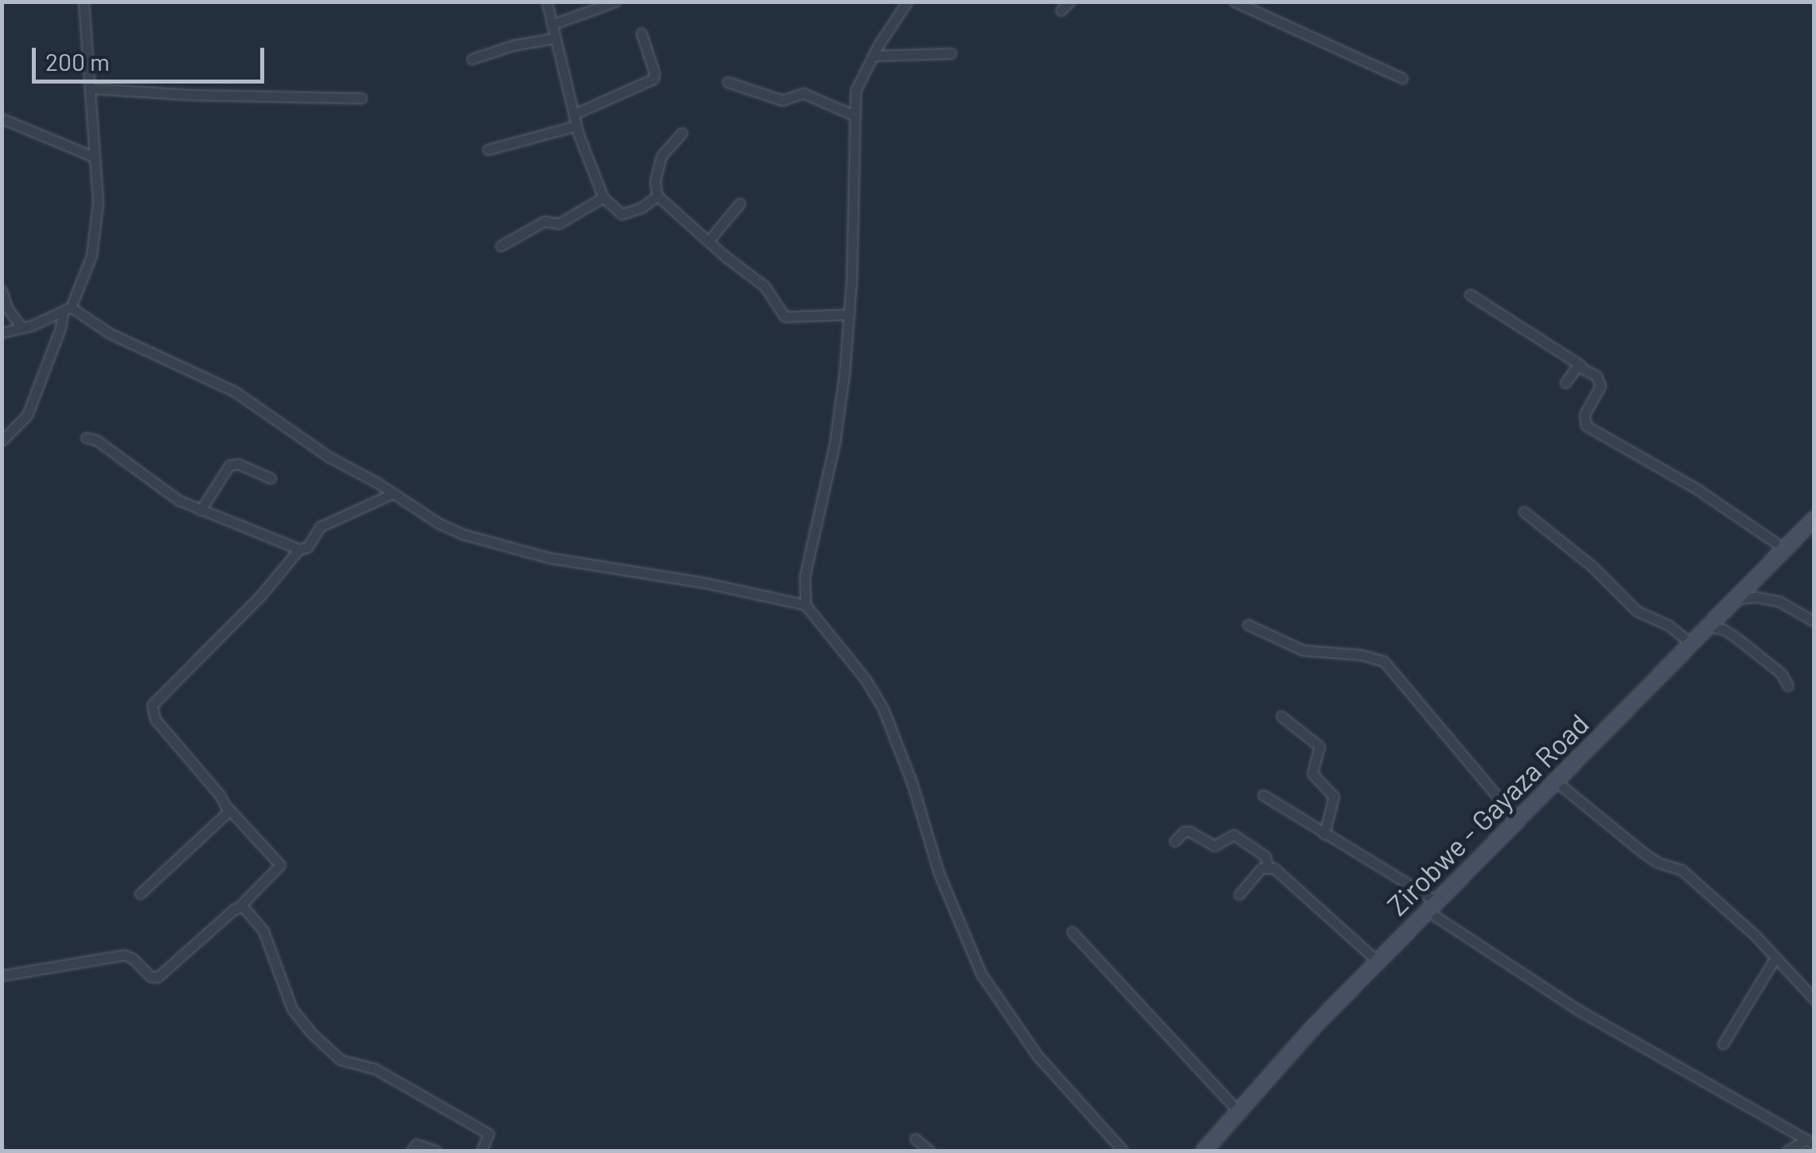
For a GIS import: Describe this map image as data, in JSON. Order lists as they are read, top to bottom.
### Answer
{
  "streets": {
    "street": ["Zirobwe - Gayaza Road"]
  },
  "scale_bar": "200 m"
}
